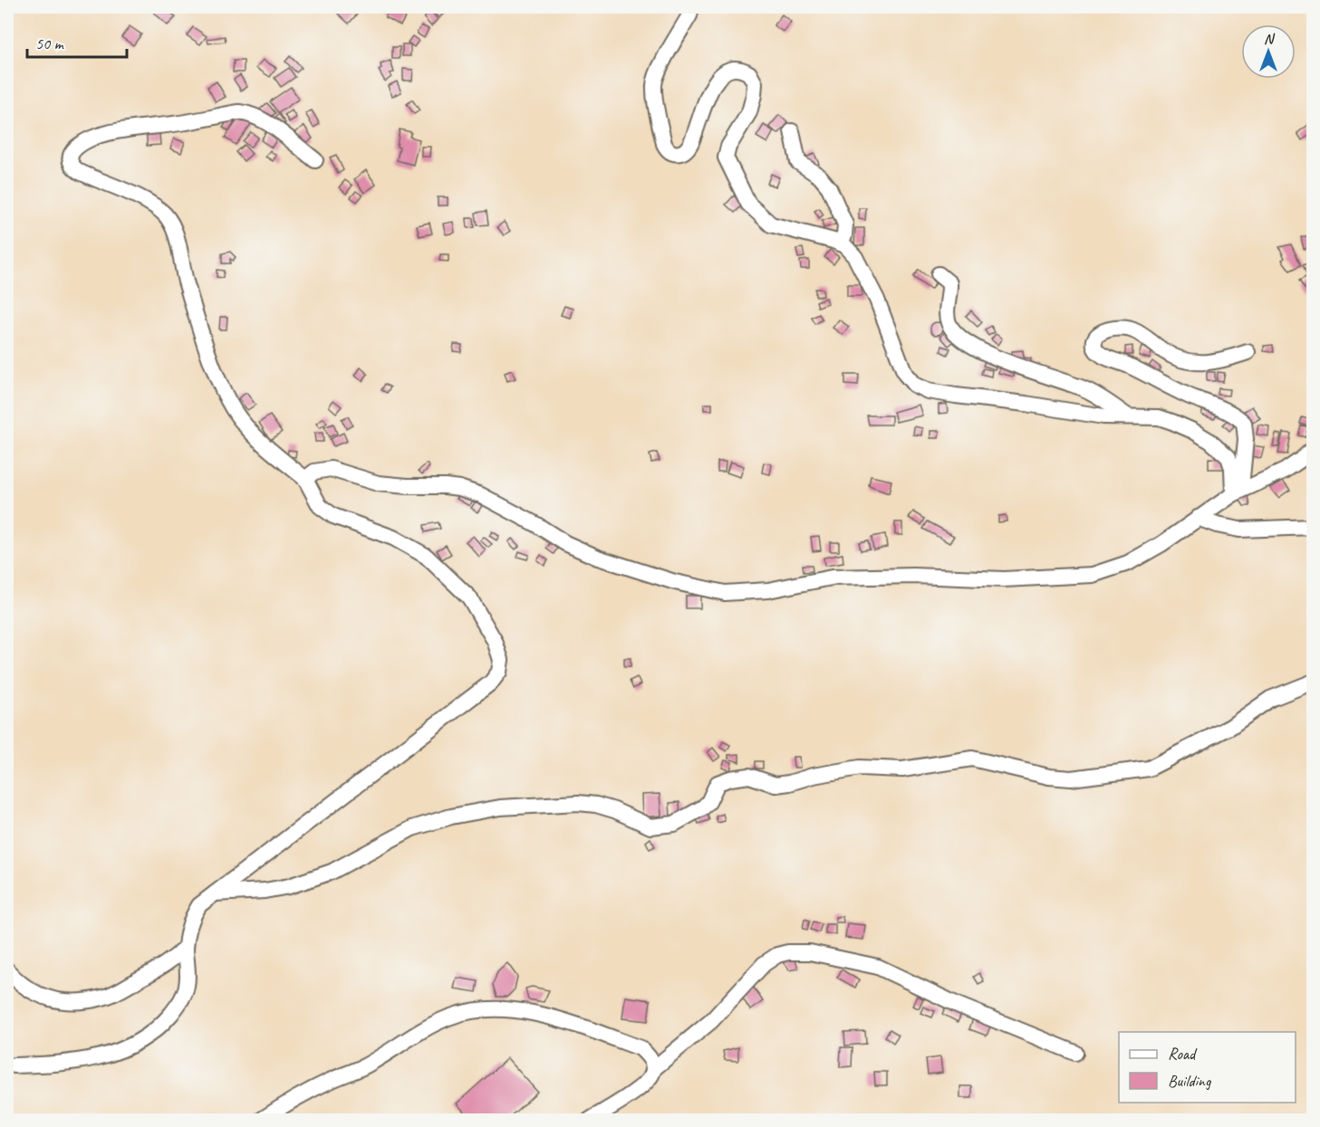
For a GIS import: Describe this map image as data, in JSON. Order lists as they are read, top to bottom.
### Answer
{
  "legend": ["Road", "Building"],
  "scale_bar": "50 m",
  "north": "top"
}
